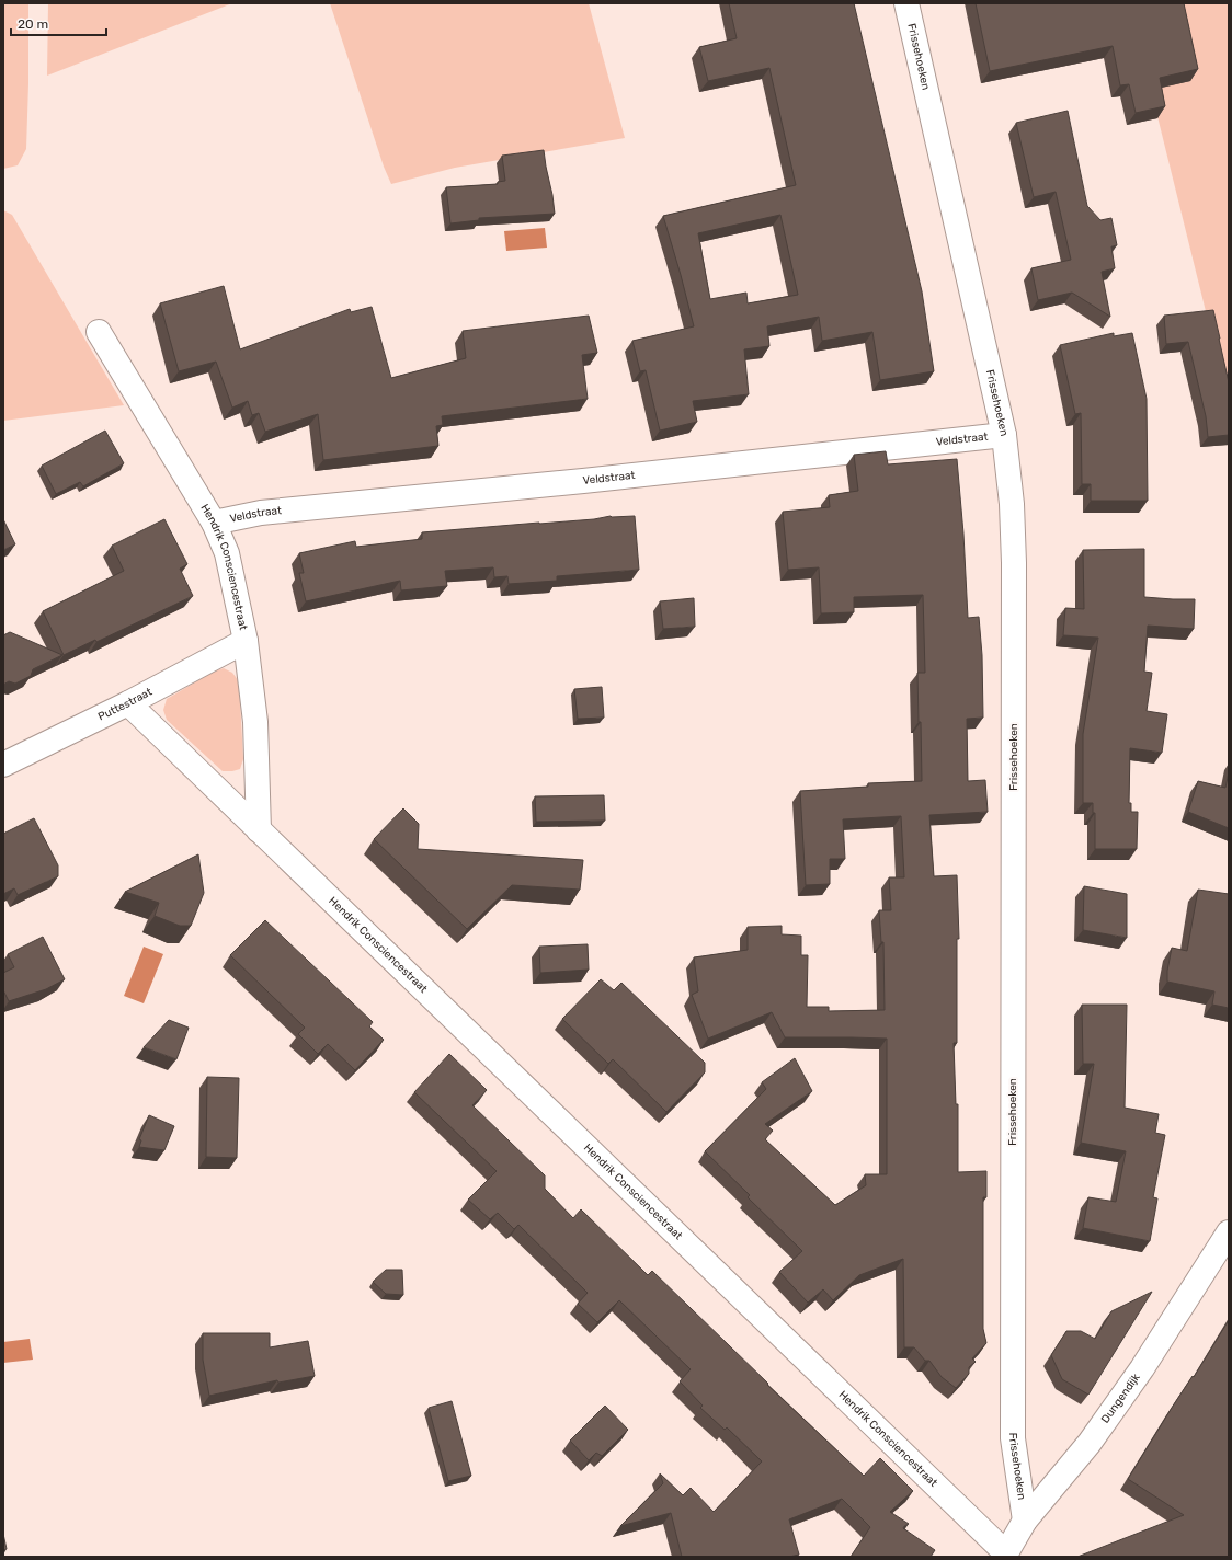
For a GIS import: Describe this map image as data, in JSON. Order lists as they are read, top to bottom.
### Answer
{
  "streets": {
    "street": [
      "Frissehoeken",
      "Veldstraat",
      "Hendrik Consciencestraat",
      "Puttestraat",
      "Dungendijk"
    ]
  },
  "crossings": [
    ["Frissehoeken", "Veldstraat"],
    ["Frissehoeken", "Dungendijk"],
    ["Veldstraat", "Hendrik Consciencestraat"],
    ["Hendrik Consciencestraat", "Puttestraat"],
    ["Hendrik Consciencestraat", "Dungendijk"]
  ],
  "scale_bar": "20 m"
}
